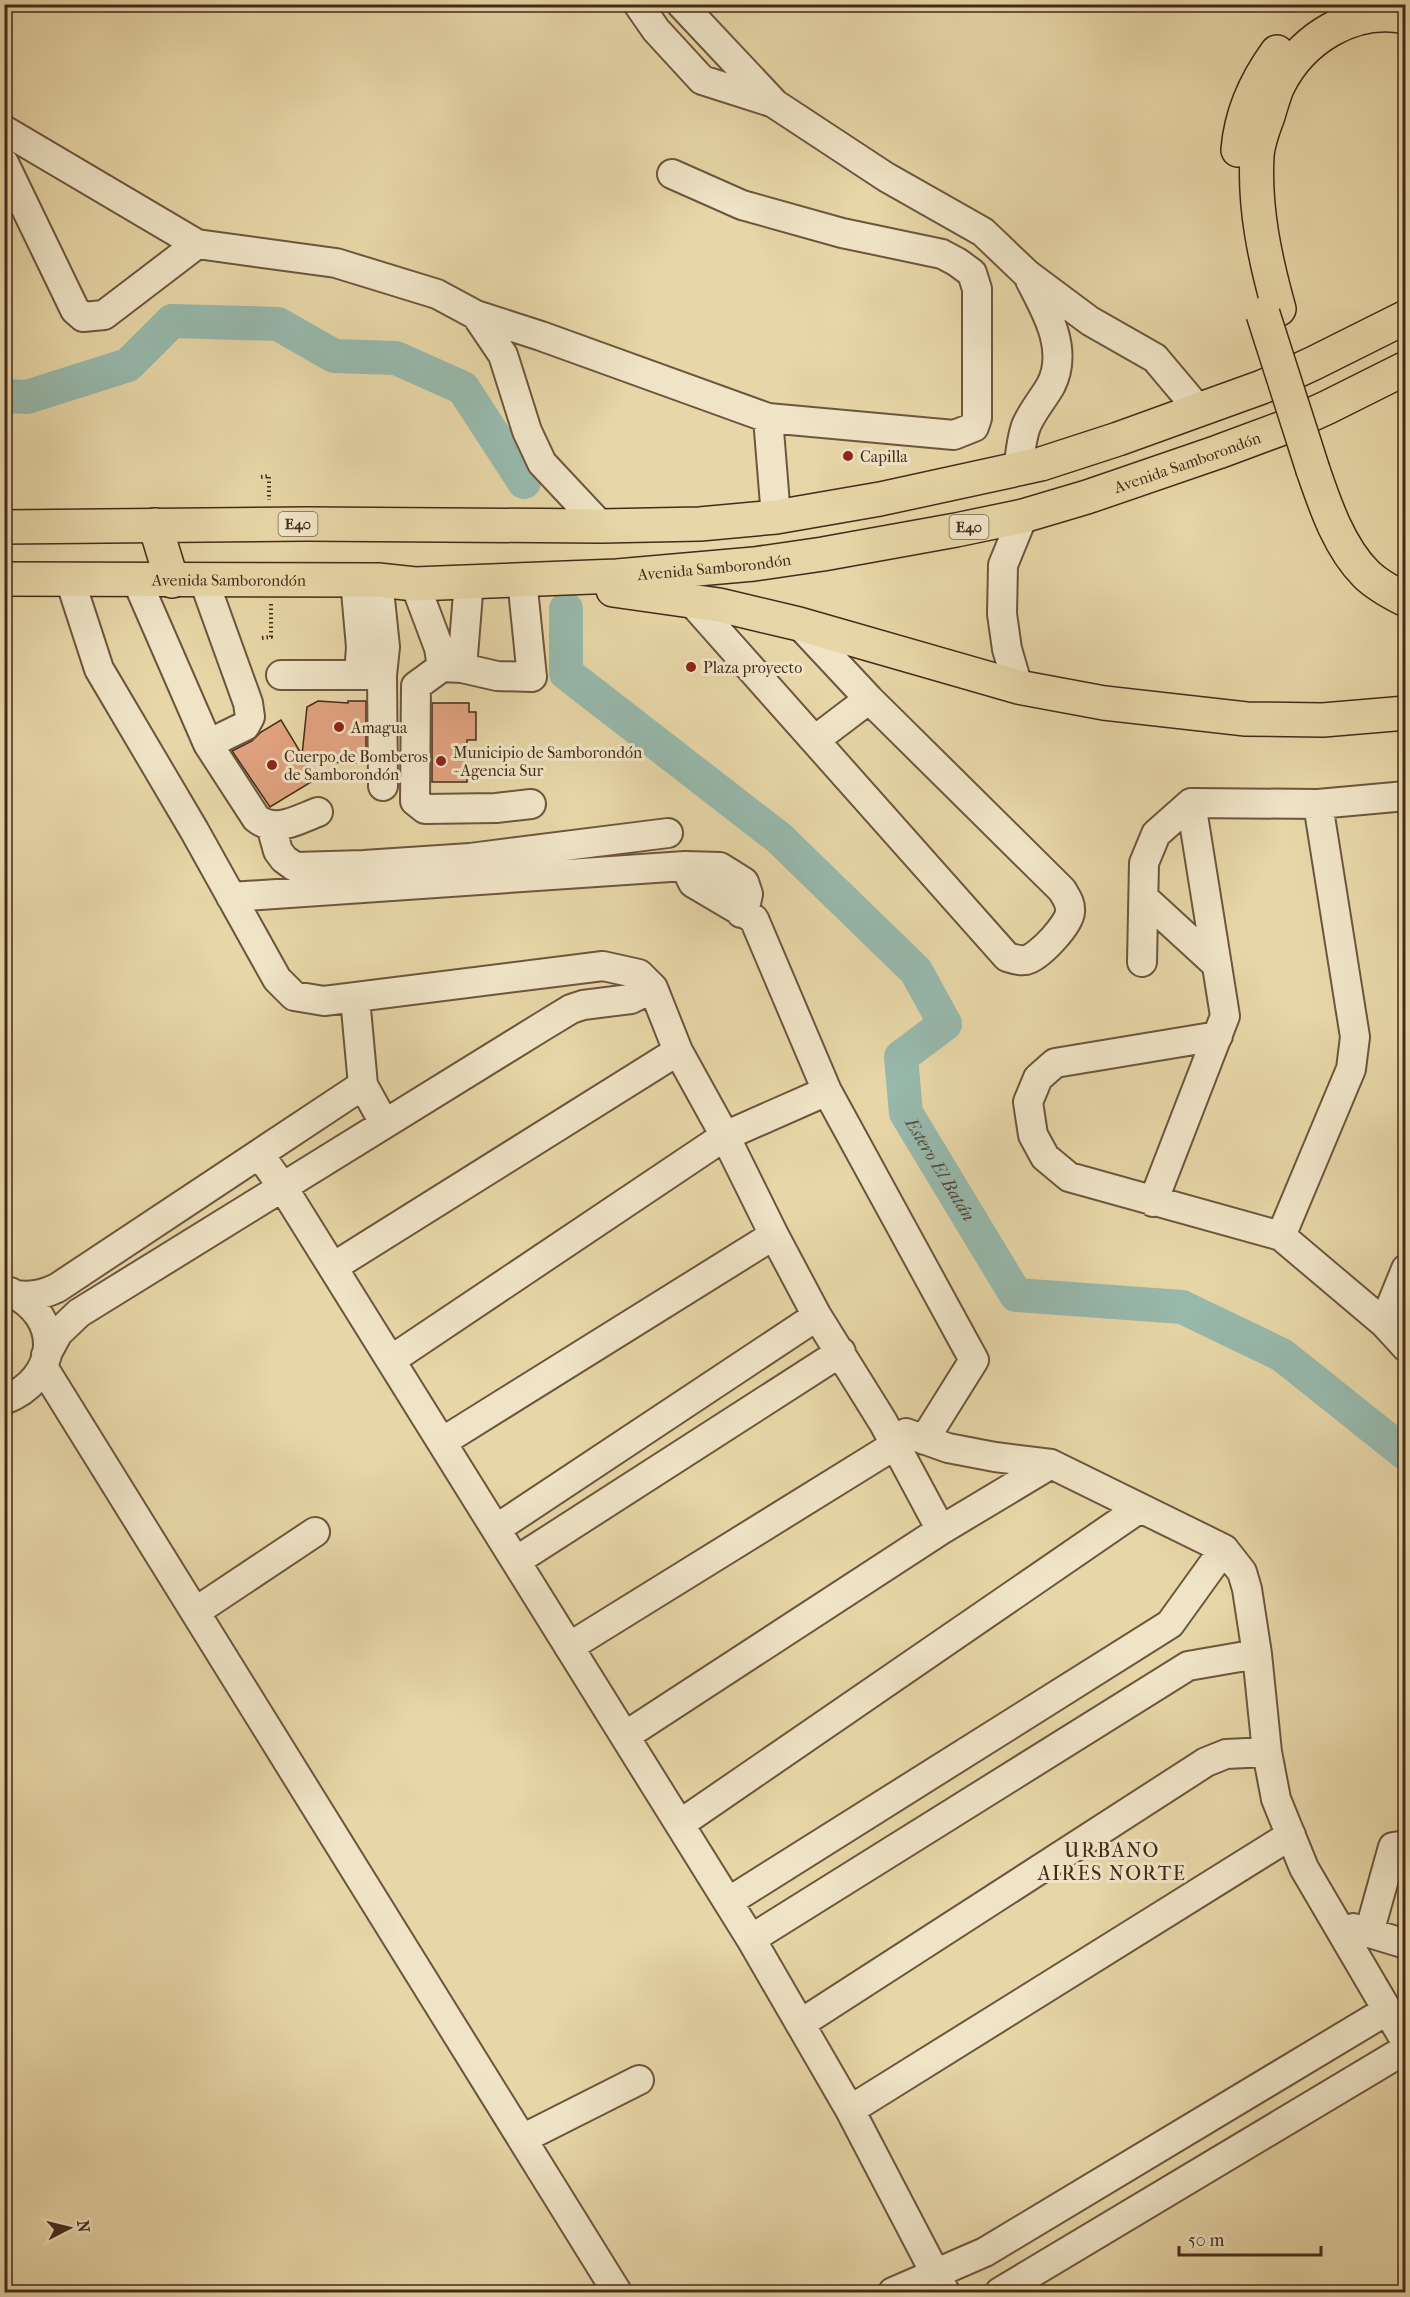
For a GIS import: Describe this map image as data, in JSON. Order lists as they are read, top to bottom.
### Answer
{
  "streets": {
    "highway": ["Avenida Samborondón", "E40"]
  },
  "districts": ["URBANO AIRES NORTE"],
  "water": ["Estero El Batán"],
  "places": [
    "Capilla",
    "Plaza proyecto",
    "Amagua",
    "Municipio de Samborondón - Agencia Sur",
    "Cuerpo de Bomberos de Samborondón"
  ],
  "scale_bar": "50 m",
  "north": "right"
}
